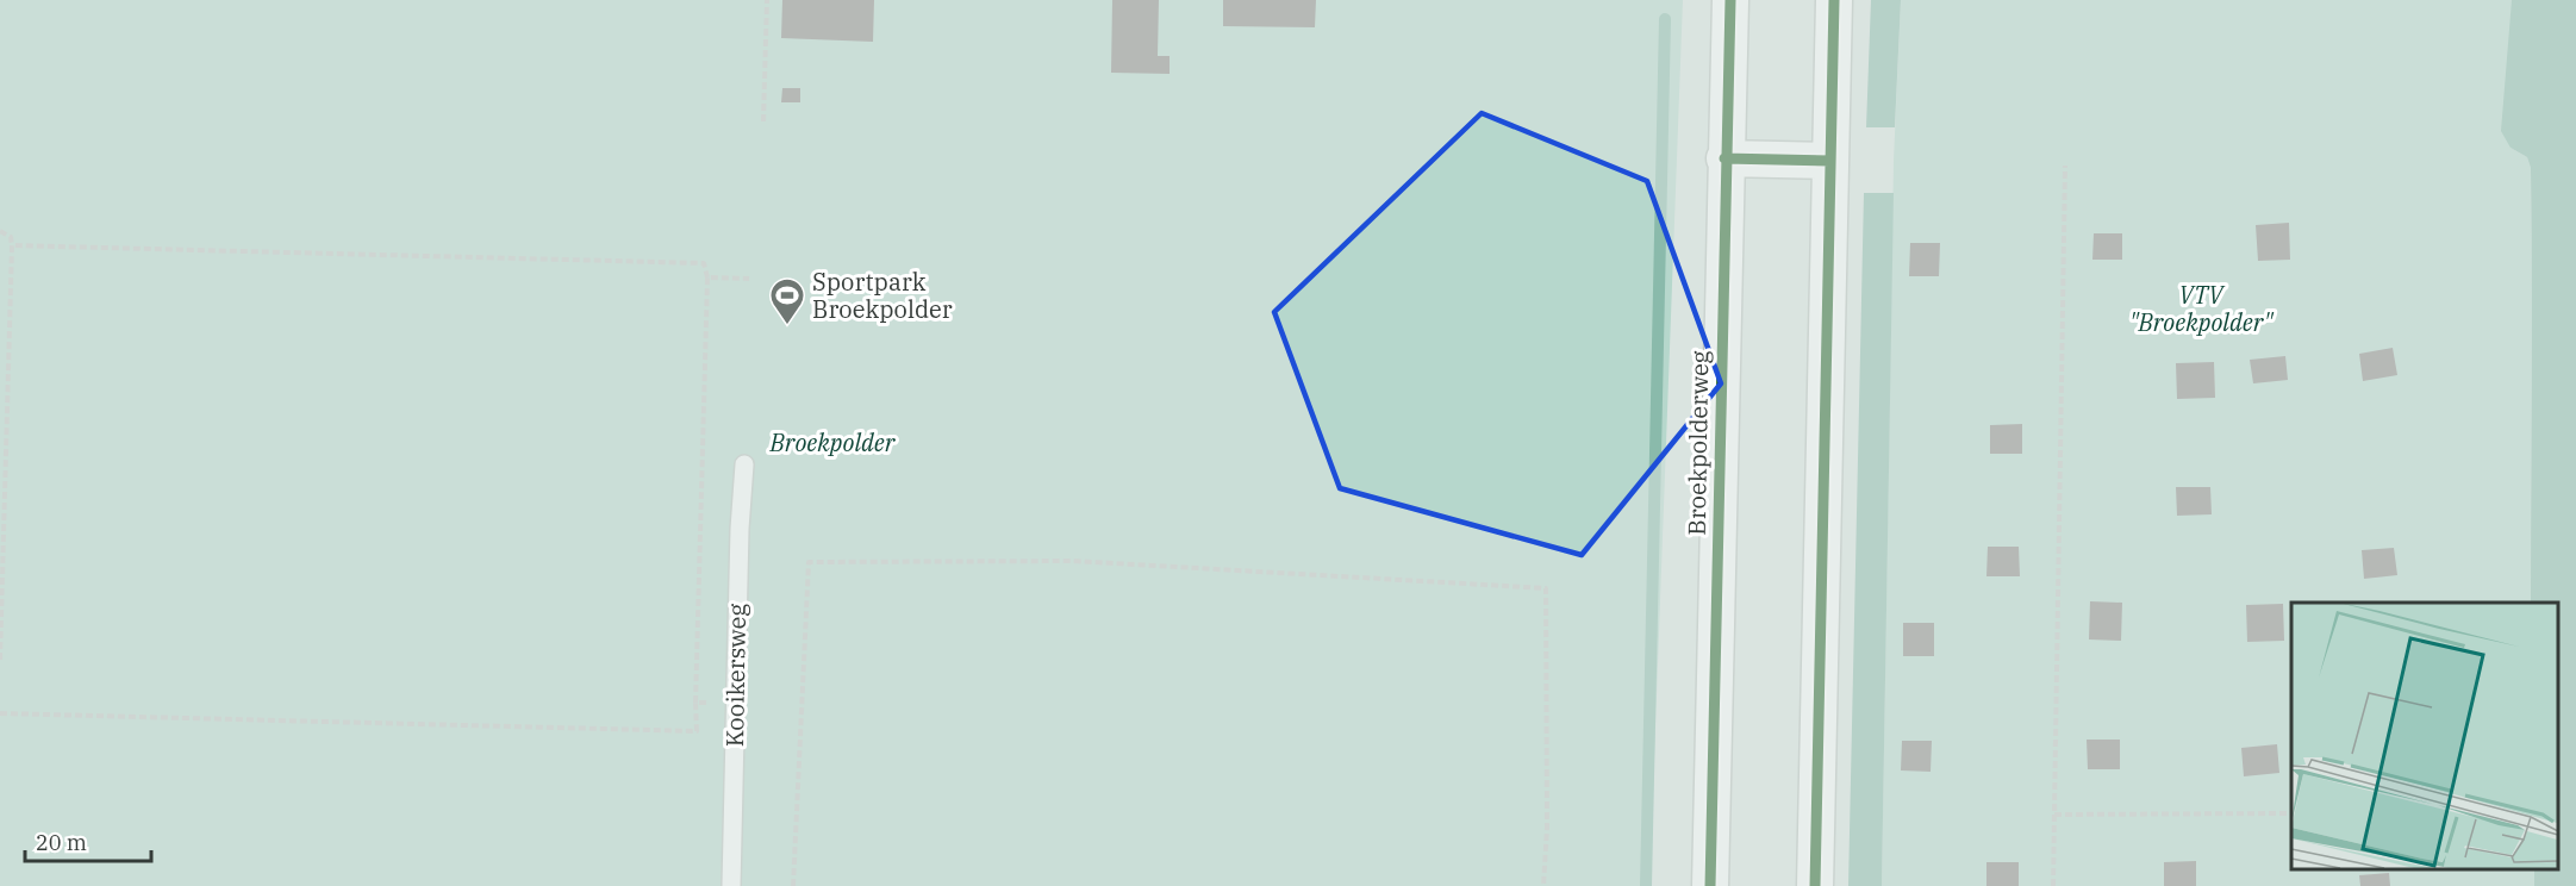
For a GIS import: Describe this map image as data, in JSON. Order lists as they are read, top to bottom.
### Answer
{
  "streets": {
    "street": ["Broekpolderweg"],
    "lane": ["Kooikersweg"]
  },
  "parks": ["VTV \"Broekpolder\"", "Broekpolder"],
  "places": {
    "sports": ["Sportpark Broekpolder"]
  },
  "scale_bar": "20 m"
}
